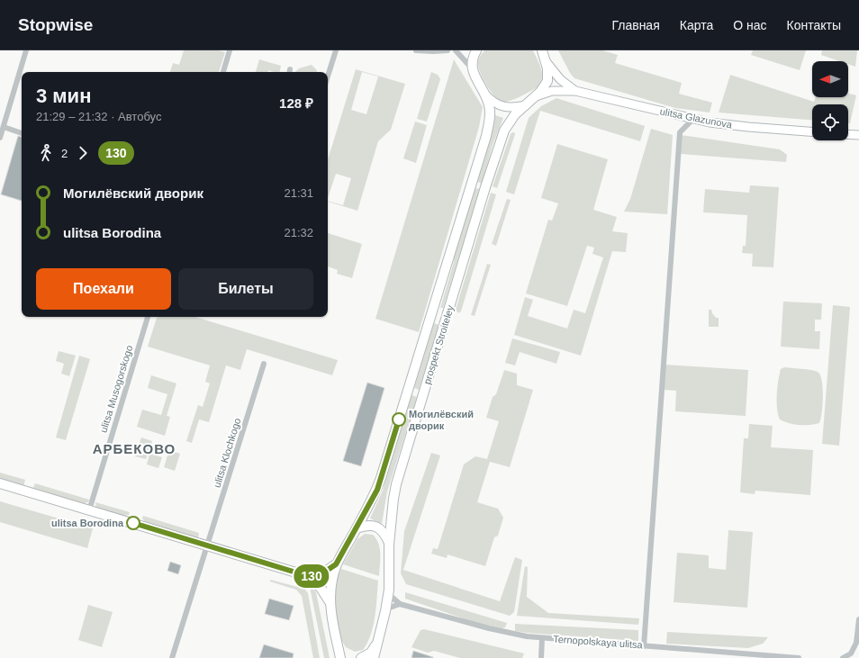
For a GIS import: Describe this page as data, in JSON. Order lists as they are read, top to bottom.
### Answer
{
  "streets": {
    "main road": ["prospekt Stroiteley"],
    "street": [
      "ulitsa Glazunova",
      "ulitsa Musogorskogo",
      "ulitsa Klochkogo",
      "Ternopolskaya ulitsa"
    ]
  },
  "crossings": [
    ["ulitsa Glazunova", "prospekt Stroiteley"]
  ],
  "districts": ["АРБЕКОВО"],
  "places": ["Могилёвский дворик", "ulitsa Borodina"],
  "lines": ["bus line 130"],
  "north": "left",
  "page": {
    "header": "Stopwise",
    "nav": [
      "Главная",
      "Карта",
      "О нас",
      "Контакты"
    ],
    "on_map": "130",
    "heading": ["3 мин", "21:29 – 21:32 · Автобус", "128 ₽"],
    "legs": ["2", "130"],
    "list": [
      {
        "name": "Могилёвский дворик",
        "value": "21:31"
      },
      {
        "name": "ulitsa Borodina",
        "value": "21:32"
      }
    ],
    "buttons": ["Поехали", "Билеты"]
  }
}
